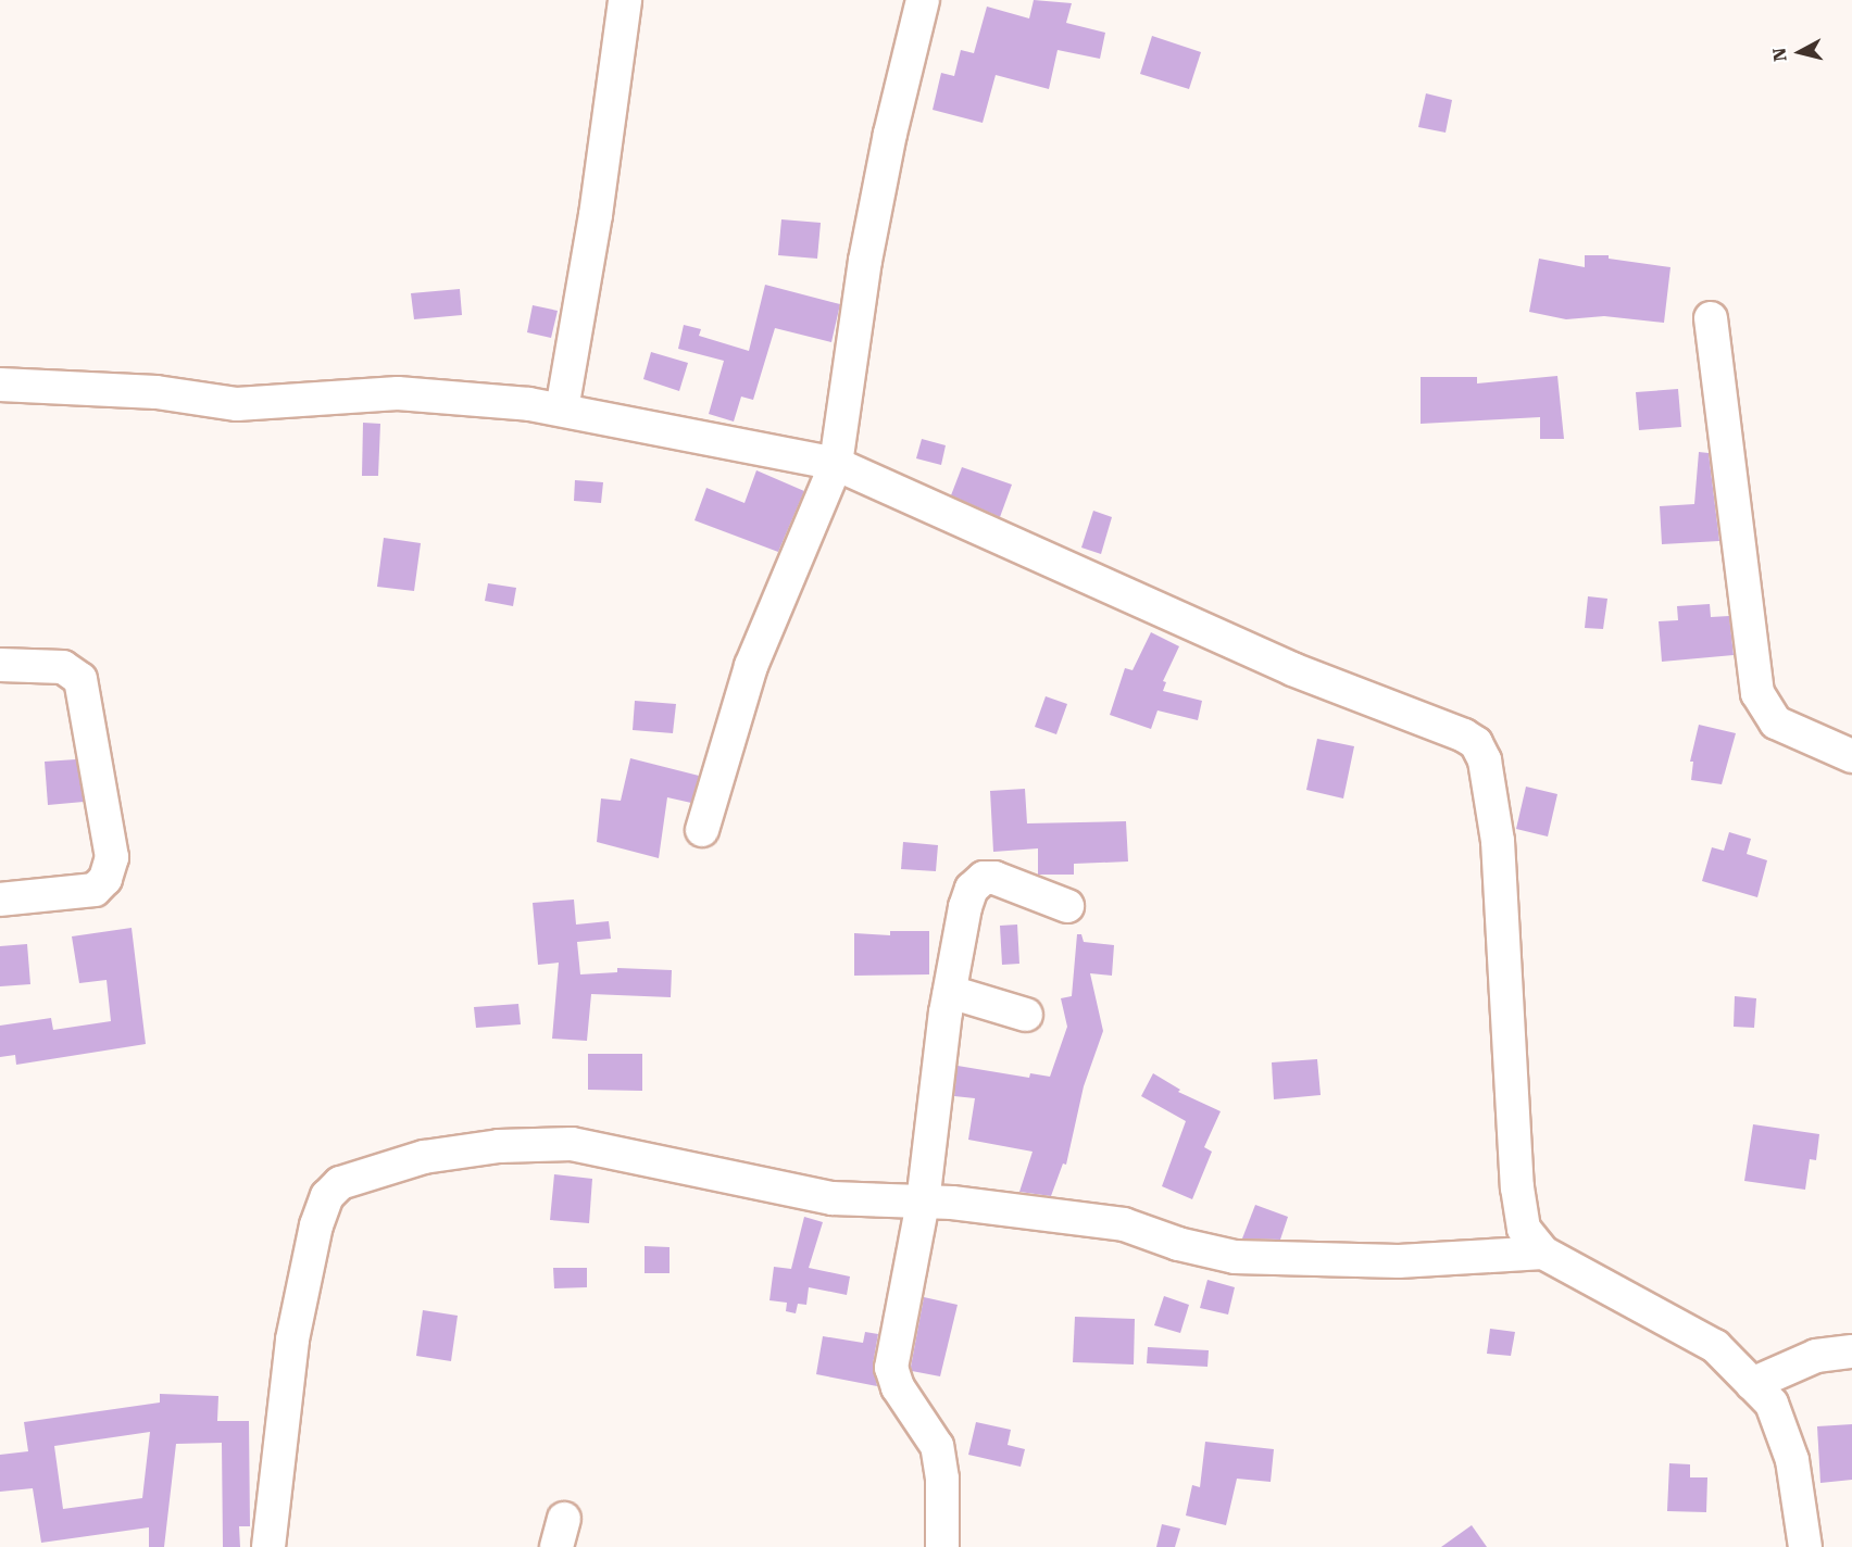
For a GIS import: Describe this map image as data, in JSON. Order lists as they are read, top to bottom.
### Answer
{
  "north": "left"
}
